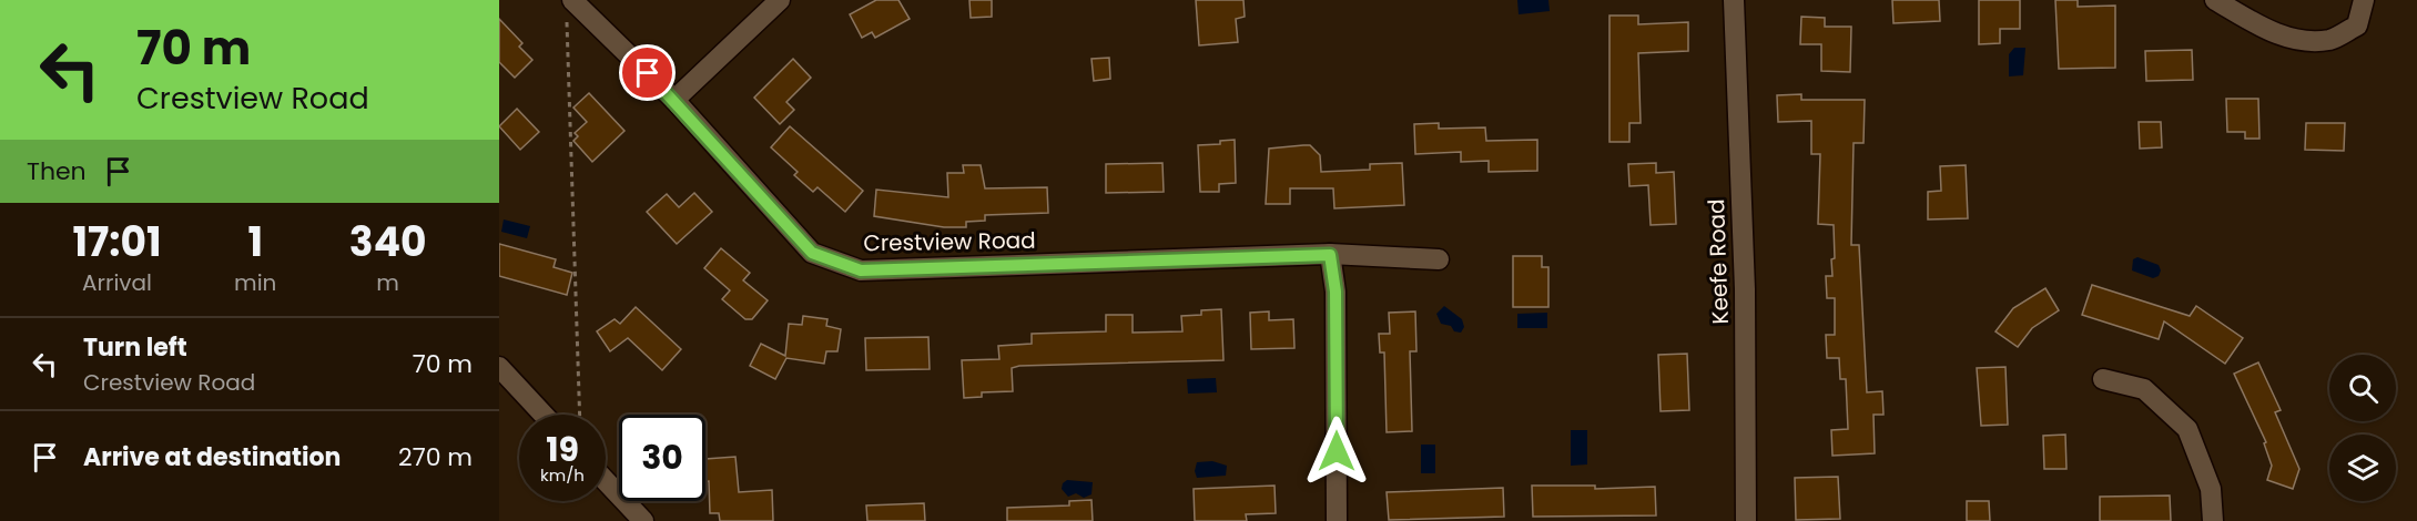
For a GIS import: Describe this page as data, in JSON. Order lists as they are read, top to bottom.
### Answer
{
  "streets": {
    "street": ["Crestview Road", "Keefe Road"]
  },
  "page": {
    "turn": ["70 m", "Crestview Road"],
    "then": "Then",
    "eta": [
      "17:01",
      "Arrival",
      "1",
      "min",
      "340",
      "m"
    ],
    "list": [
      {
        "name": "Turn left",
        "note": "Crestview Road",
        "value": "70 m"
      },
      {
        "name": "Arrive at destination",
        "value": "270 m"
      }
    ],
    "speed": "19 km/h",
    "limit": "30"
  }
}
